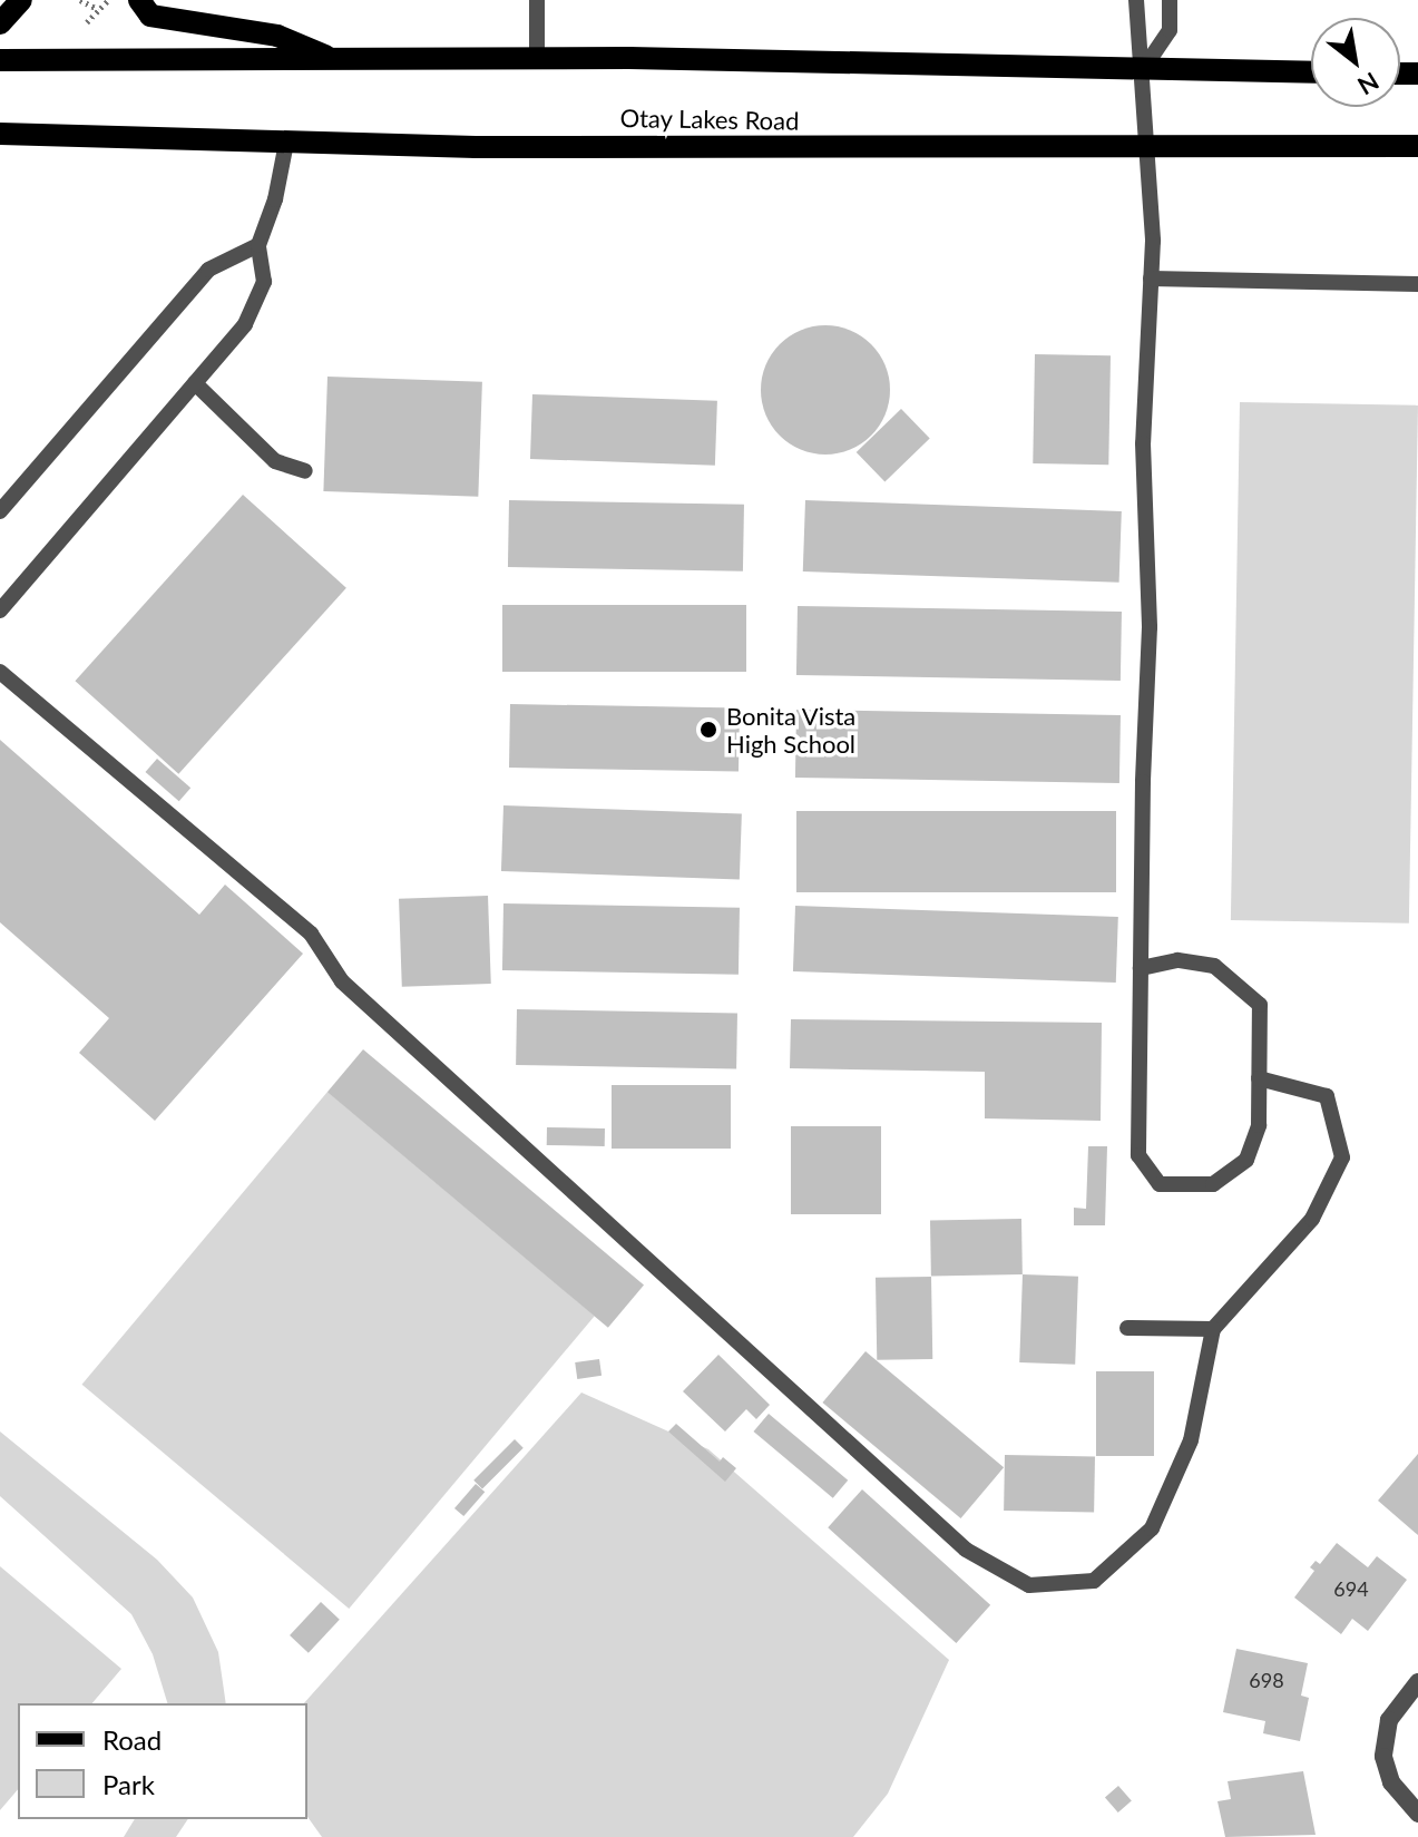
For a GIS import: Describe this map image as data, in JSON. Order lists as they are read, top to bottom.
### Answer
{
  "streets": {
    "main road": ["Otay Lakes Road"]
  },
  "places": ["Bonita Vista High School"],
  "house_numbers": ["694", "698"],
  "legend": ["Road", "Park"],
  "north": "bottom right"
}
